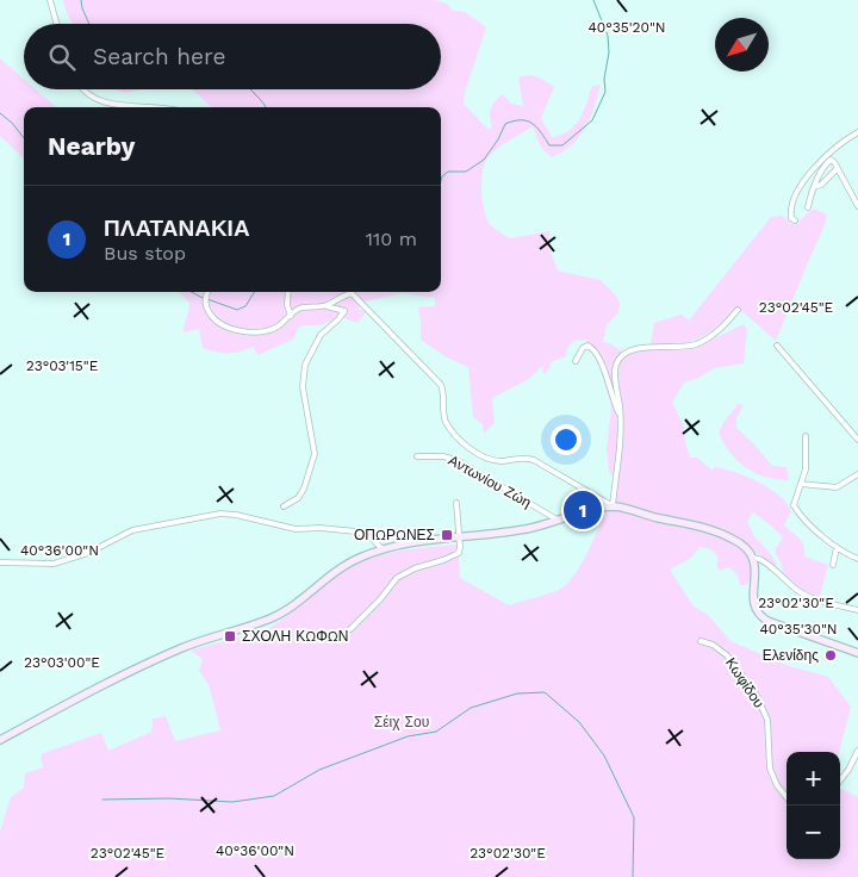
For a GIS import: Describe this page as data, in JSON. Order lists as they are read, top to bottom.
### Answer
{
  "streets": {
    "street": ["Αντωνίου Ζώη", "Κωφίδου"]
  },
  "parks": ["Σέιχ Σου"],
  "places": {
    "transit": ["ΟΠΩΡΩΝΕΣ", "ΣΧΟΛΗ ΚΩΦΩΝ"],
    "other": ["Ελενίδης"]
  },
  "north": "bottom left",
  "page": {
    "search": "Search here",
    "heading": "Nearby",
    "list": [
      {
        "mark": "1",
        "name": "ΠΛΑΤΑΝΑΚΙΑ",
        "note": "Bus stop",
        "value": "110 m"
      }
    ],
    "pins": "1",
    "map_buttons": ["+", "−"]
  },
  "coordinates": [
    "40°35'20\"N",
    "23°02'45\"E",
    "23°03'15\"E",
    "40°36'00\"N",
    "23°02'30\"E",
    "40°35'30\"N",
    "23°03'00\"E"
  ]
}
